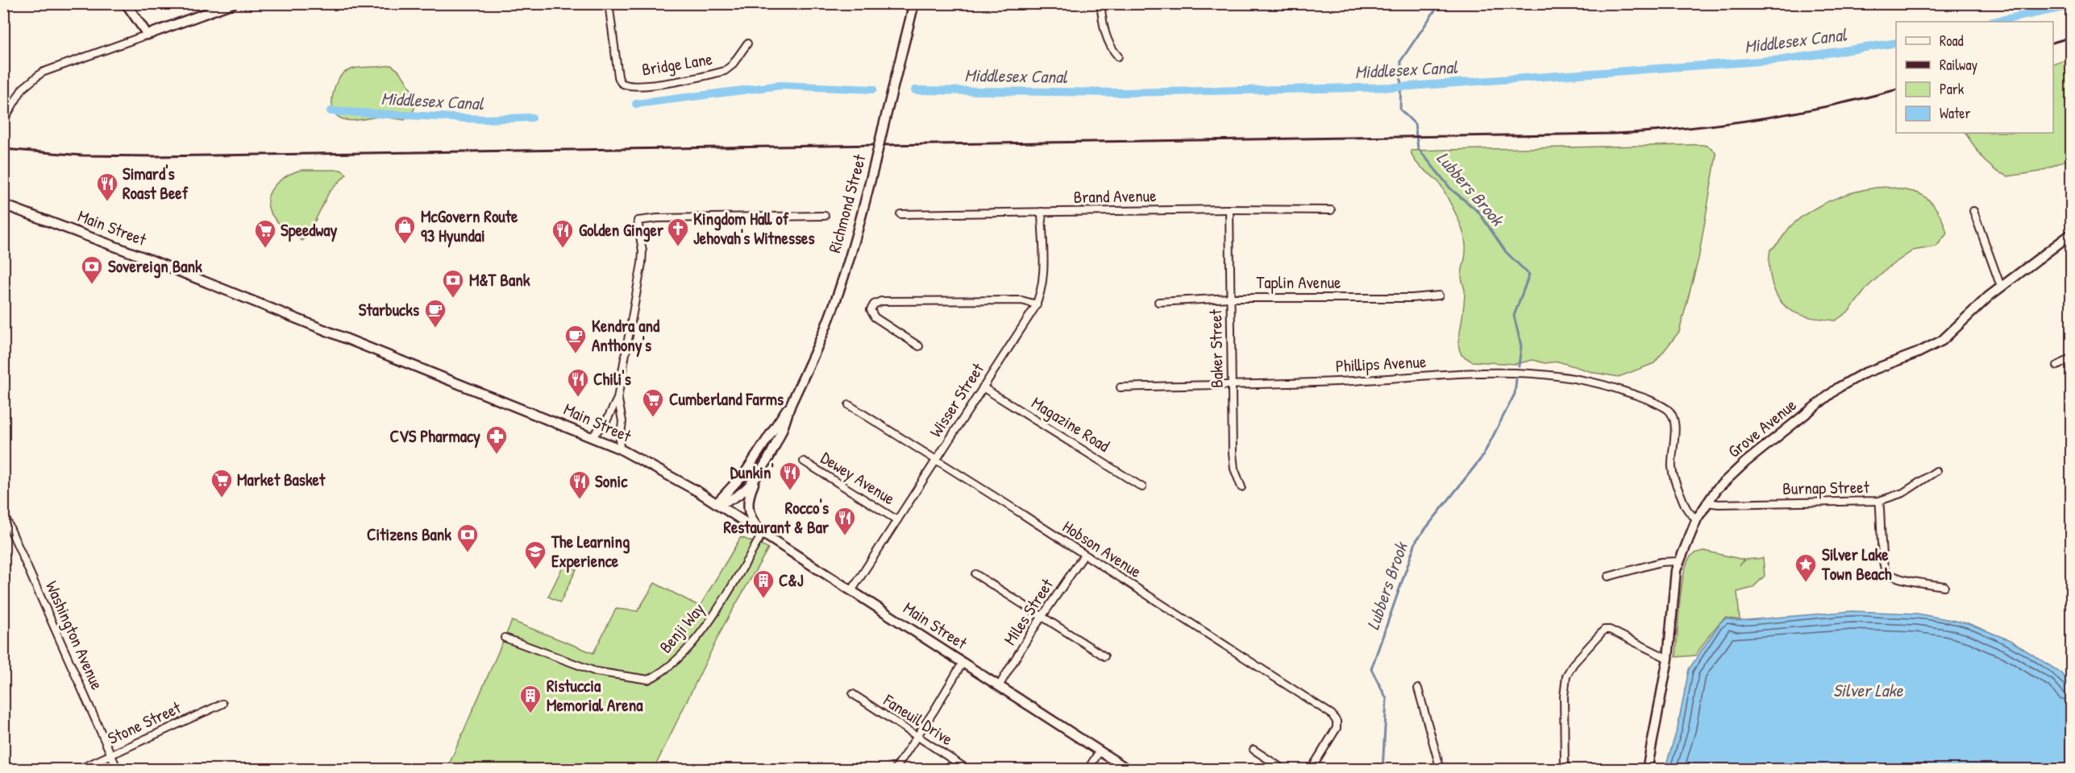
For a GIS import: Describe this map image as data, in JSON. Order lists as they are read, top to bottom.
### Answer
{
  "streets": {
    "main road": ["Richmond Street", "Main Street", "Grove Avenue"],
    "street": [
      "Bridge Lane",
      "Brand Avenue",
      "Taplin Avenue",
      "Baker Street",
      "Phillips Avenue",
      "Wisser Street",
      "Magazine Road",
      "Dewey Avenue",
      "Burnap Street",
      "Hobson Avenue",
      "Miles Street",
      "Benji Way",
      "Washington Avenue",
      "Faneuil Drive",
      "Stone Street"
    ]
  },
  "crossings": [
    ["Brand Avenue", "Baker Street"],
    ["Brand Avenue", "Wisser Street"],
    ["Richmond Street", "Main Street"],
    ["Main Street", "Wisser Street"],
    ["Main Street", "Miles Street"],
    ["Main Street", "Benji Way"],
    ["Taplin Avenue", "Baker Street"],
    ["Baker Street", "Phillips Avenue"],
    ["Phillips Avenue", "Grove Avenue"],
    ["Wisser Street", "Magazine Road"],
    ["Wisser Street", "Dewey Avenue"],
    ["Wisser Street", "Hobson Avenue"],
    ["Grove Avenue", "Burnap Street"],
    ["Hobson Avenue", "Miles Street"],
    ["Washington Avenue", "Stone Street"]
  ],
  "water": ["Middlesex Canal", "Lubbers Brook", "Silver Lake"],
  "places": {
    "restaurant": [
      "Simard's Roast Beef",
      "Golden Ginger",
      "Chili's",
      "Dunkin'",
      "Sonic",
      "Rocco's Restaurant & Bar"
    ],
    "shop": ["McGovern Route 93 Hyundai"],
    "church": ["Kingdom Hall of Jehovah's Witnesses"],
    "supermarket": ["Speedway", "Cumberland Farms", "Market Basket"],
    "bank": ["Sovereign Bank", "M&T Bank", "Citizens Bank"],
    "cafe": ["Starbucks", "Kendra and Anthony's"],
    "pharmacy": ["CVS Pharmacy"],
    "school or university": ["The Learning Experience"],
    "place": ["Silver Lake Town Beach"],
    "building": ["C&J", "Ristuccia Memorial Arena"]
  },
  "legend": [
    "Road",
    "Railway",
    "Park",
    "Water"
  ]
}
